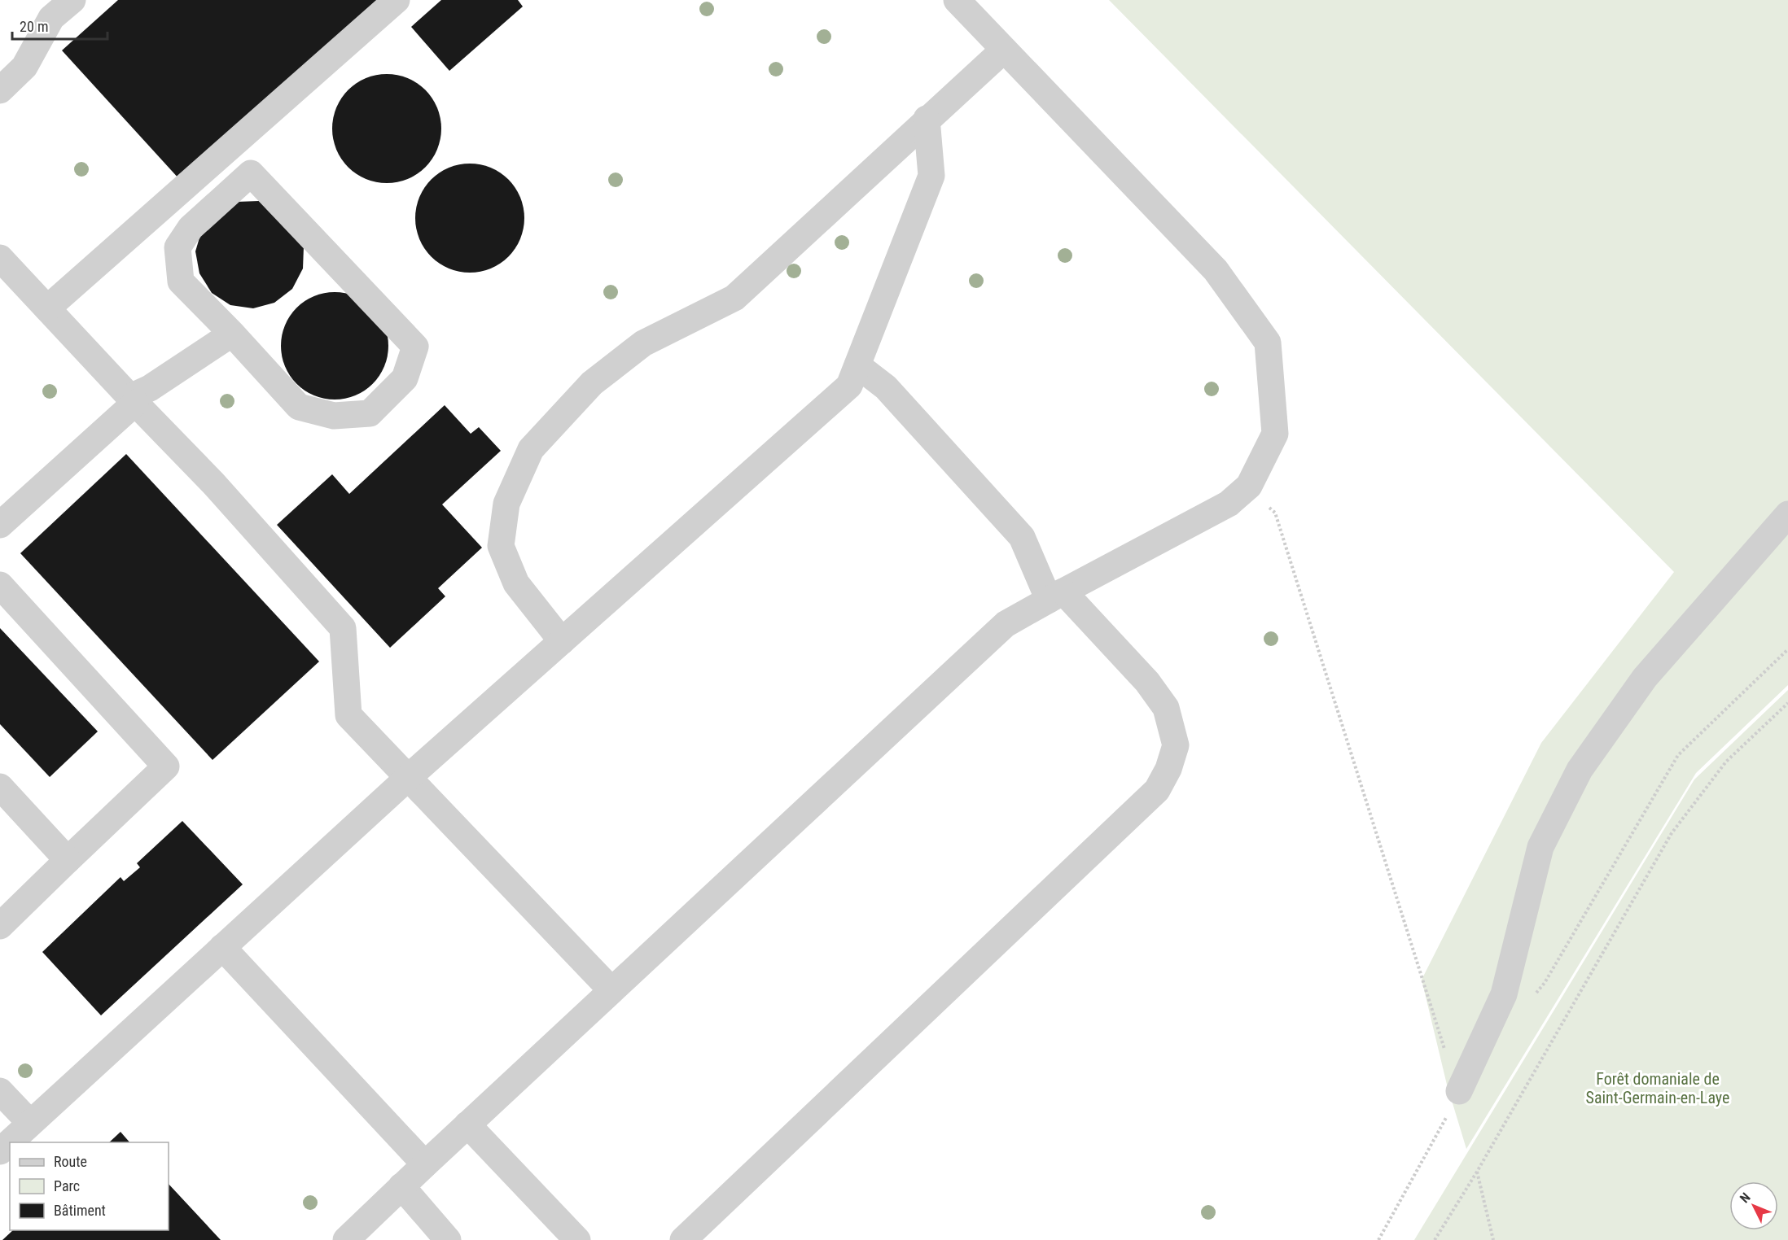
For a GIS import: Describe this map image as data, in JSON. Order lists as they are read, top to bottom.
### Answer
{
  "parks": ["Forêt domaniale de Saint-Germain-en-Laye"],
  "legend": ["Route", "Parc", "Bâtiment"],
  "scale_bar": "20 m",
  "north": "top left"
}
